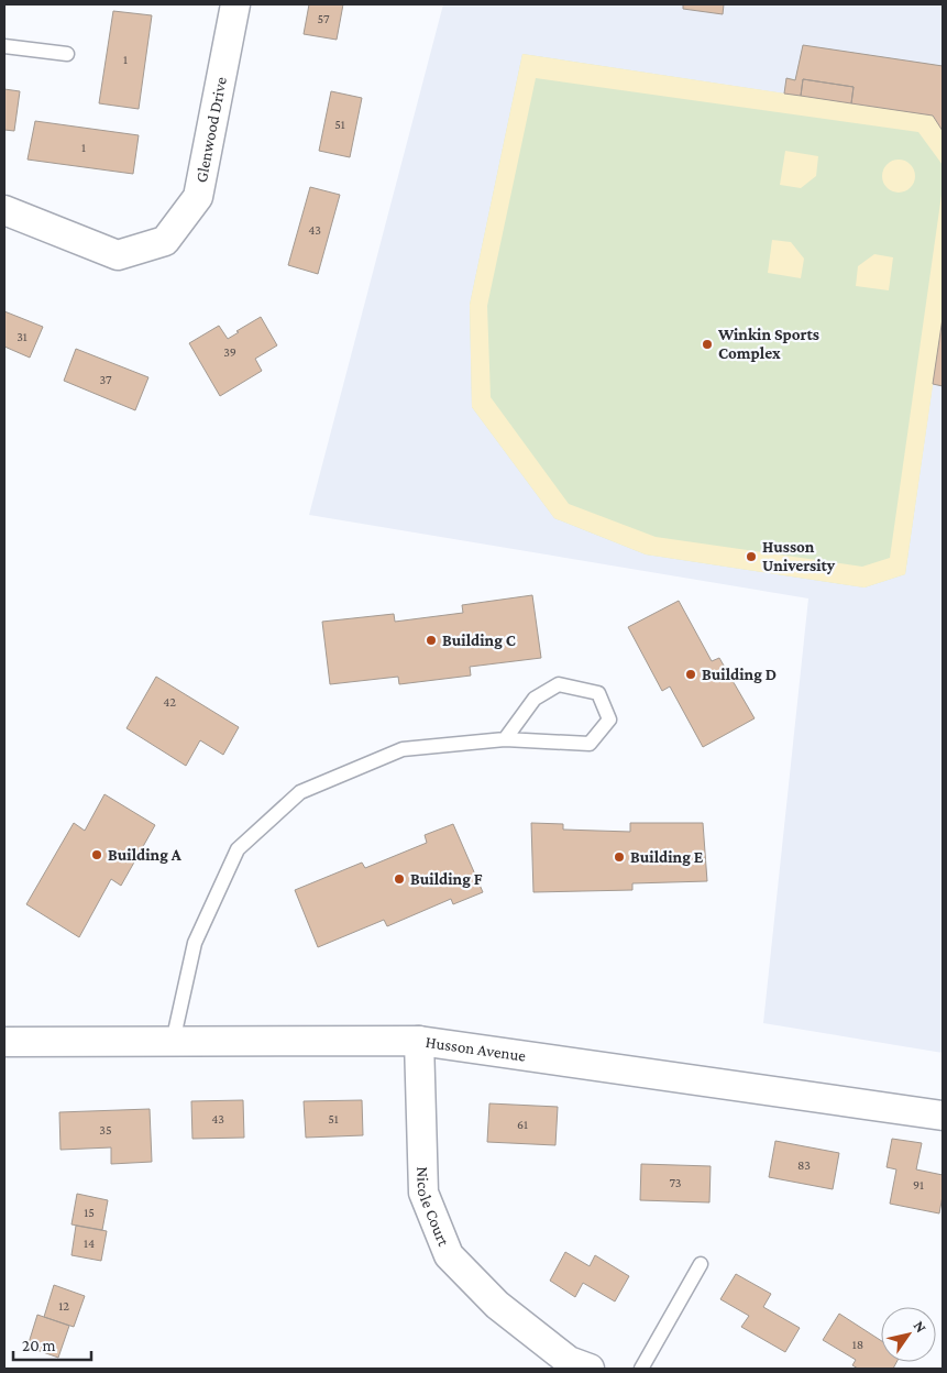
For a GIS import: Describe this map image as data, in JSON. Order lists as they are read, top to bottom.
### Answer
{
  "streets": {
    "street": ["Glenwood Drive", "Husson Avenue", "Nicole Court"]
  },
  "crossings": [
    ["Husson Avenue", "Nicole Court"]
  ],
  "places": [
    "Winkin Sports Complex",
    "Husson University",
    "Building C",
    "Building D",
    "Building A",
    "Building E",
    "Building F"
  ],
  "house_numbers": [
    "57",
    "1",
    "51",
    "1",
    "43",
    "31",
    "39",
    "37",
    "42",
    "43",
    "51",
    "61",
    "35",
    "83",
    "73",
    "91",
    "15",
    "14",
    "12",
    "18"
  ],
  "scale_bar": "20 m",
  "north": "top right"
}
